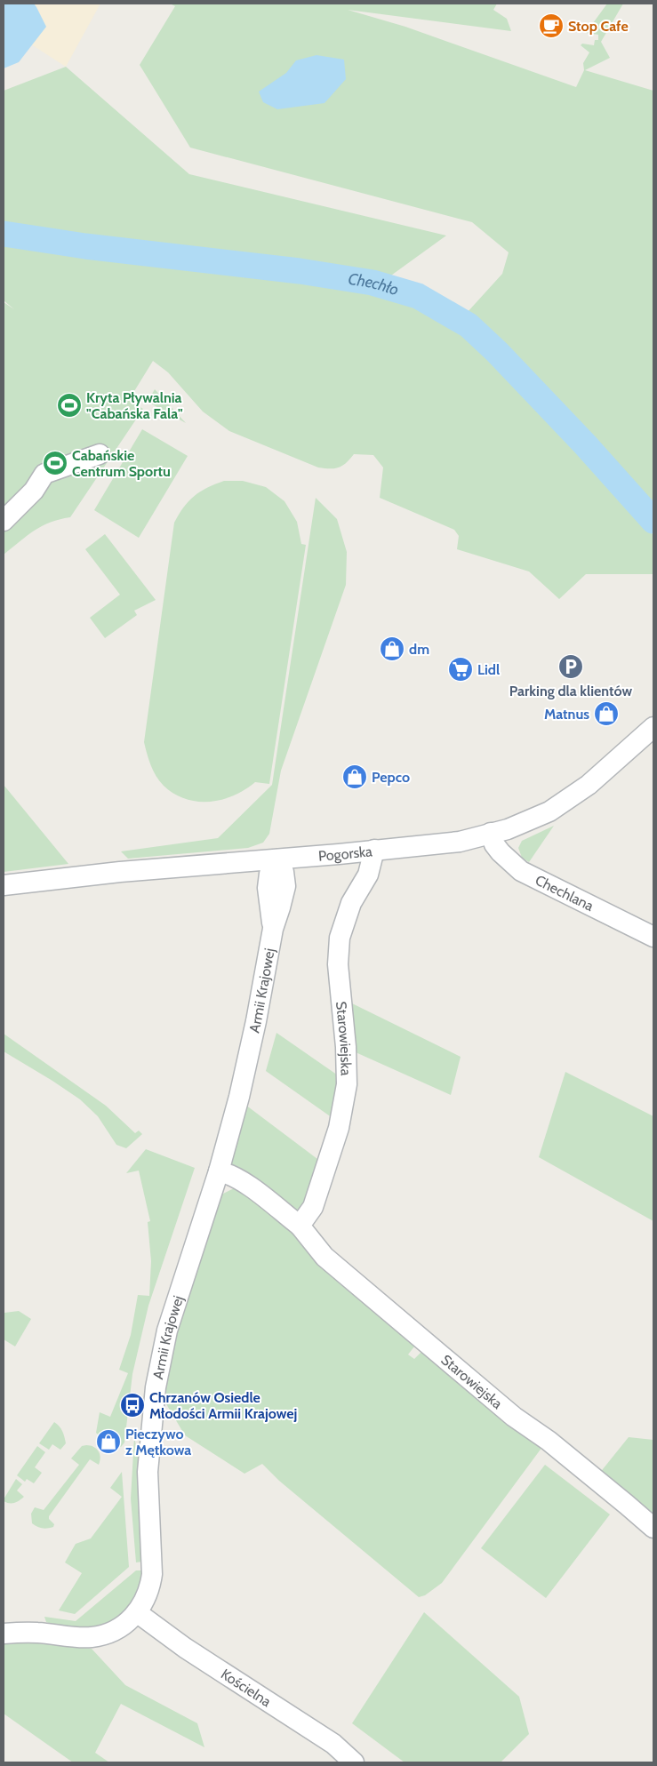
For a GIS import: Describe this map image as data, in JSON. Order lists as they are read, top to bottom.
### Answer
{
  "streets": {
    "street": [
      "Pogorska",
      "Chechlana",
      "Armii Krajowej",
      "Starowiejska",
      "Kościelna"
    ]
  },
  "crossings": [
    ["Pogorska", "Chechlana"],
    ["Pogorska", "Armii Krajowej"],
    ["Pogorska", "Starowiejska"],
    ["Armii Krajowej", "Starowiejska"],
    ["Armii Krajowej", "Kościelna"]
  ],
  "water": ["Chechło"],
  "places": {
    "cafe": ["Stop Cafe"],
    "sports": ["Kryta Pływalnia \"Cabańska Fala\"", "Cabańskie Centrum Sportu"],
    "shop": [
      "dm",
      "Matnus",
      "Pepco",
      "Pieczywo z Mętkowa"
    ],
    "parking": ["Parking dla klientów"],
    "supermarket": ["Lidl"],
    "bus stop": ["Chrzanów Osiedle Młodości Armii Krajowej"]
  }
}
